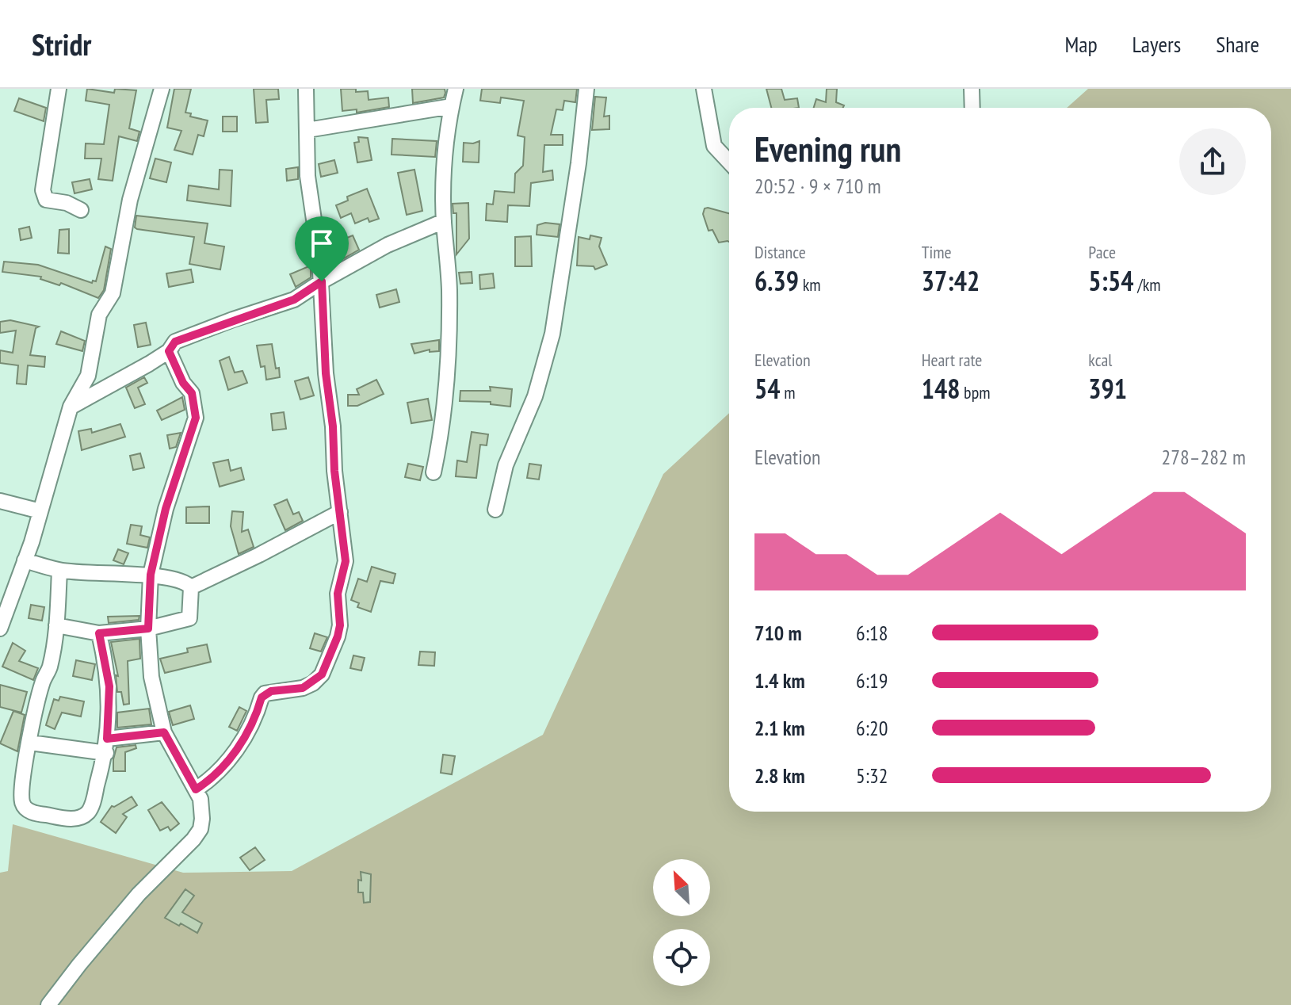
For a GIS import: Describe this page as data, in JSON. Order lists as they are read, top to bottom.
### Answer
{
  "north": "top left",
  "page": {
    "header": "Stridr",
    "nav": ["Map", "Layers", "Share"],
    "heading": ["Evening run", "20:52 · 9 × 710 m"],
    "stats": [
      ["Distance", "6.39 km"],
      ["Time", "37:42"],
      ["Pace", "5:54 /km"],
      ["Elevation", "54 m"],
      ["Heart rate", "148 bpm"],
      ["kcal", "391"]
    ],
    "chart": ["Elevation", "278–282 m"],
    "list": [
      {
        "name": "710 m",
        "note": "6:18"
      },
      {
        "name": "1.4 km",
        "note": "6:19"
      },
      {
        "name": "2.1 km",
        "note": "6:20"
      },
      {
        "name": "2.8 km",
        "note": "5:32"
      }
    ]
  }
}
